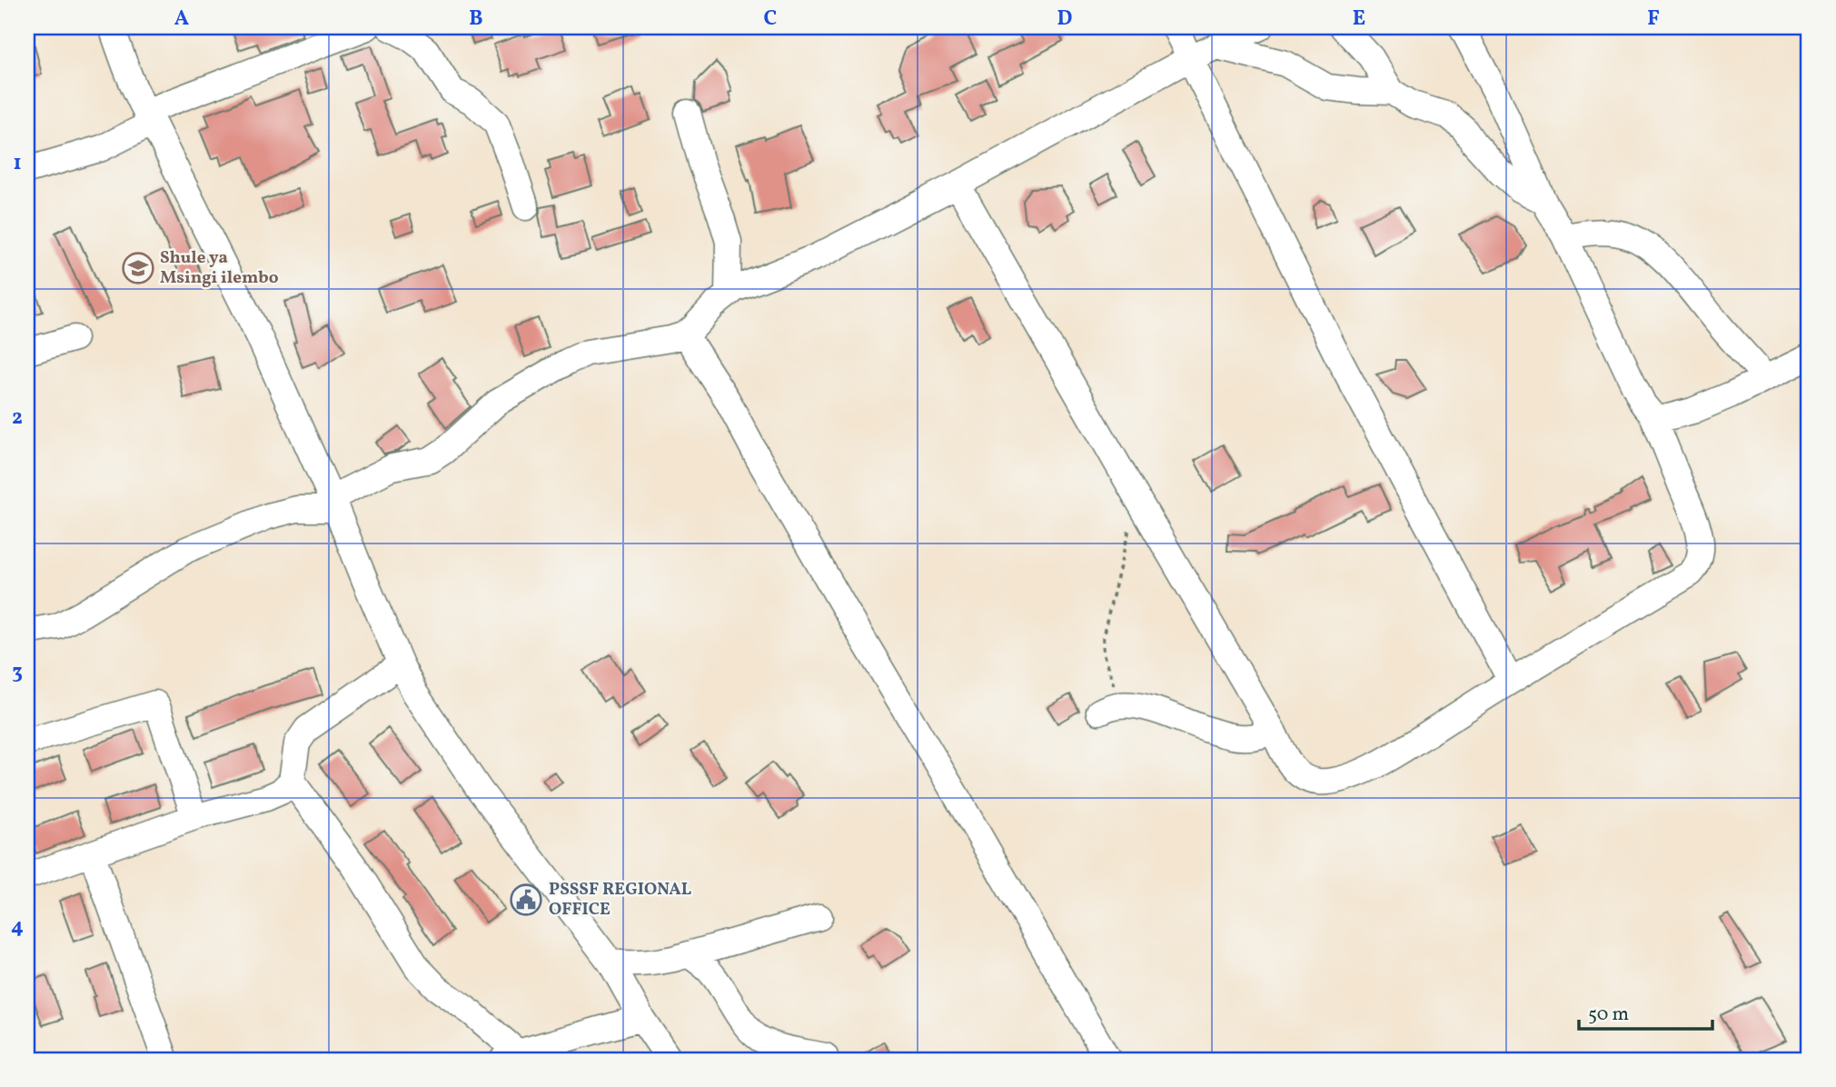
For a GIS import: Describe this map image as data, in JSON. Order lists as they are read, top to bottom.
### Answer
{
  "places": {
    "school or university": ["Shule ya Msingi ilembo"],
    "public building": ["PSSSF REGIONAL OFFICE"]
  },
  "scale_bar": "50 m",
  "grid": {
    "columns": [
      "A",
      "B",
      "C",
      "D",
      "E",
      "F"
    ],
    "rows": [
      "1",
      "2",
      "3",
      "4"
    ]
  }
}
